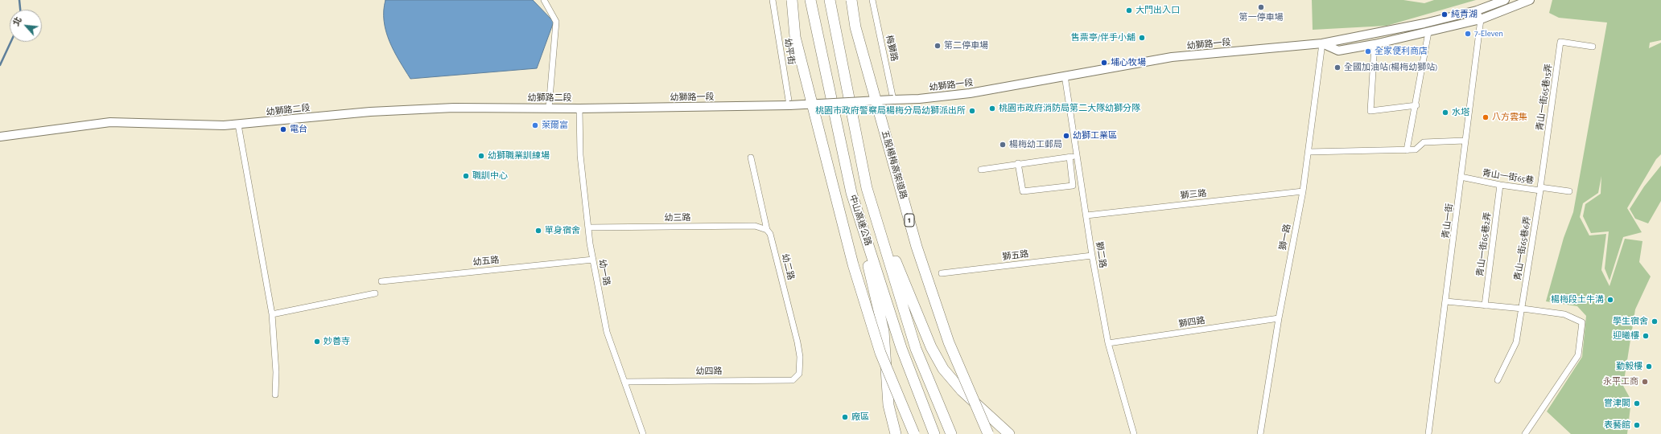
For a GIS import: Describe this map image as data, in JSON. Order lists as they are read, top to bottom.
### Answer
{
  "streets": {
    "highway": ["五股楊梅高架道路", "中山高速公路", "1"],
    "street": [
      "幼獅路一段",
      "梅獅路",
      "幼平街",
      "青山一街65巷15弄",
      "幼獅路二段",
      "青山一街65巷",
      "獅三路",
      "幼三路",
      "青山一街",
      "獅一路",
      "青山一街65巷2弄",
      "青山一街65巷6弄",
      "獅二路",
      "獅五路",
      "幼五路",
      "幼二路",
      "幼一路",
      "獅四路",
      "幼四路"
    ]
  },
  "crossings": [
    ["幼獅路一段", "梅獅路"],
    ["幼獅路一段", "幼平街"],
    ["幼獅路一段", "幼獅路二段"],
    ["幼獅路一段", "青山一街"],
    ["幼獅路一段", "獅一路"],
    ["幼獅路一段", "獅二路"],
    ["幼獅路一段", "幼一路"],
    ["青山一街65巷15弄", "青山一街65巷"],
    ["青山一街65巷15弄", "青山一街65巷6弄"],
    ["幼獅路二段", "幼一路"],
    ["青山一街65巷", "青山一街"],
    ["青山一街65巷", "青山一街65巷2弄"],
    ["青山一街65巷", "青山一街65巷6弄"],
    ["獅三路", "獅一路"],
    ["獅三路", "獅二路"],
    ["幼三路", "幼二路"],
    ["幼三路", "幼一路"],
    ["獅一路", "獅四路"],
    ["獅二路", "獅五路"],
    ["獅二路", "獅四路"],
    ["幼五路", "幼一路"],
    ["幼二路", "幼四路"],
    ["幼一路", "幼四路"]
  ],
  "places": [
    "第一停車場",
    "大門出入口",
    "純青湖",
    "7-Eleven",
    "售票亭/伴手小舖",
    "第二停車場",
    "全家便利商店",
    "埔心牧場",
    "全國加油站(楊梅幼獅站)",
    "桃園市政府消防局第二大隊幼獅分隊",
    "桃園市政府警察局楊梅分局幼獅派出所",
    "水塔",
    "八方雲集",
    "萊爾富",
    "電台",
    "幼獅工業區",
    "楊梅幼工郵局",
    "幼獅職業訓練場",
    "職訓中心",
    "單身宿舍",
    "楊梅段土牛溝",
    "學生宿舍",
    "迎曦樓",
    "妙善寺",
    "勤毅樓",
    "永平工商",
    "嘗津閣",
    "廠區",
    "表藝館"
  ],
  "north": "top left"
}
